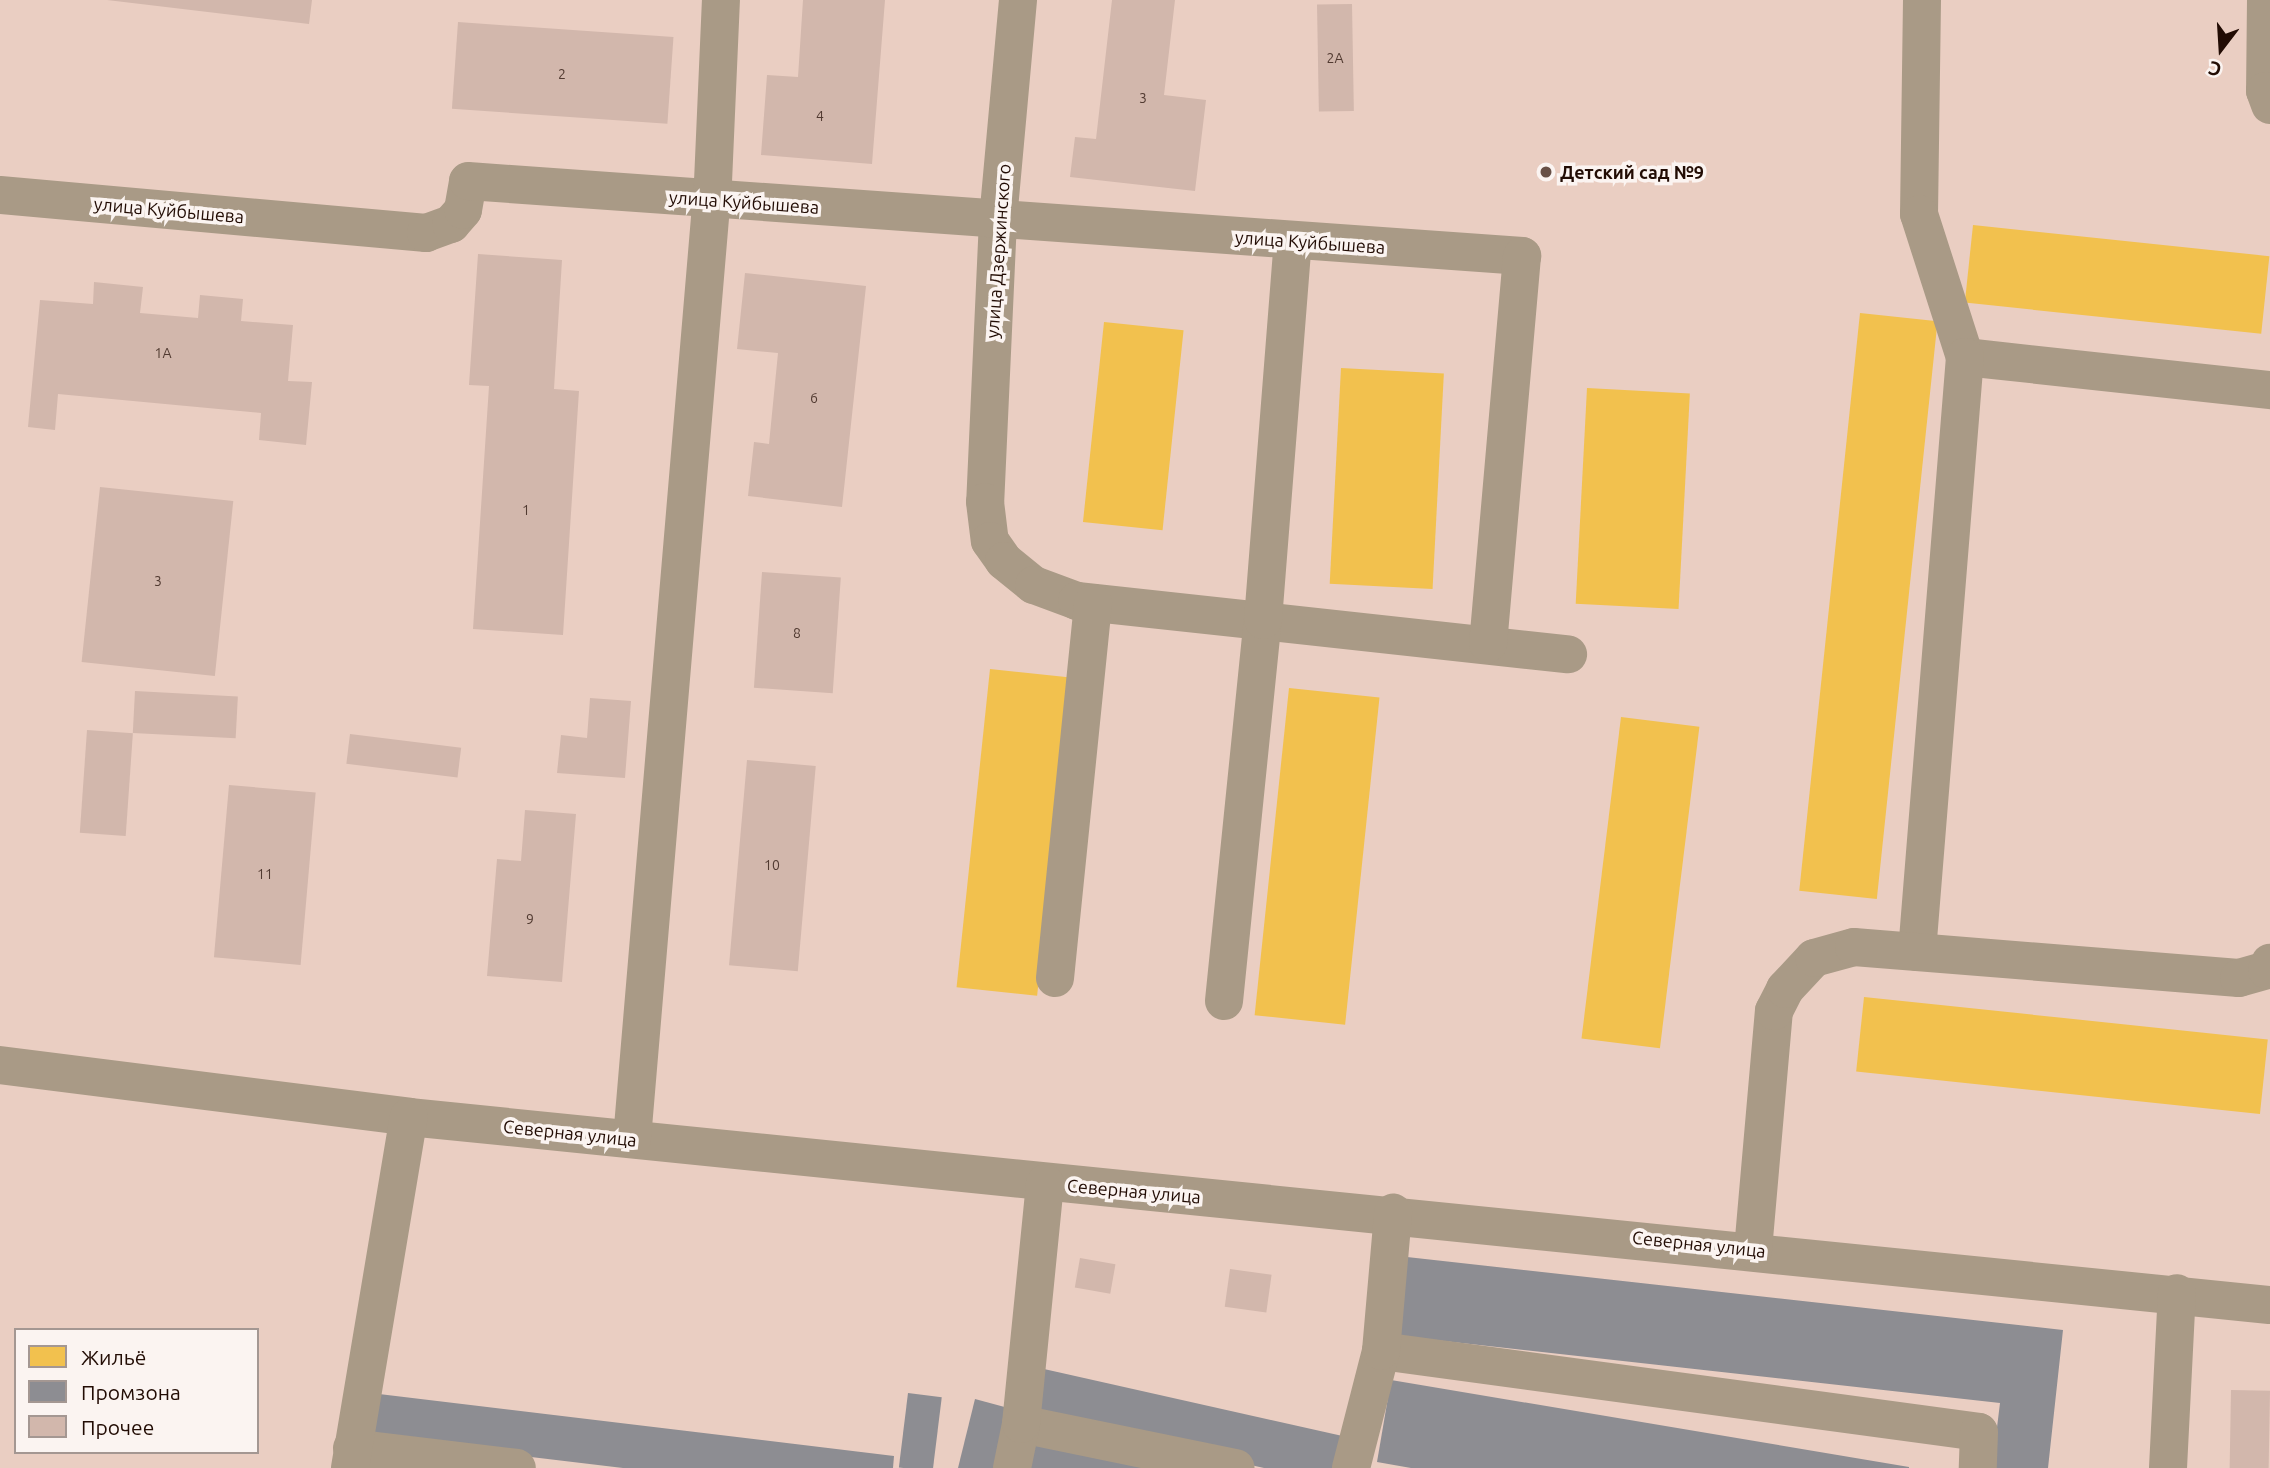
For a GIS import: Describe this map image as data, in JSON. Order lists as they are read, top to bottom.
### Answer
{
  "streets": {
    "street": ["улица Куйбышева", "улица Дзержинского", "Северная улица"]
  },
  "crossings": [
    ["улица Куйбышева", "улица Дзержинского"]
  ],
  "places": ["Детский сад №9"],
  "house_numbers": [
    "2А",
    "2",
    "3",
    "4",
    "1А",
    "6",
    "1",
    "3",
    "8",
    "10",
    "11",
    "9"
  ],
  "legend": ["Жильё", "Промзона", "Прочее"],
  "north": "bottom"
}
